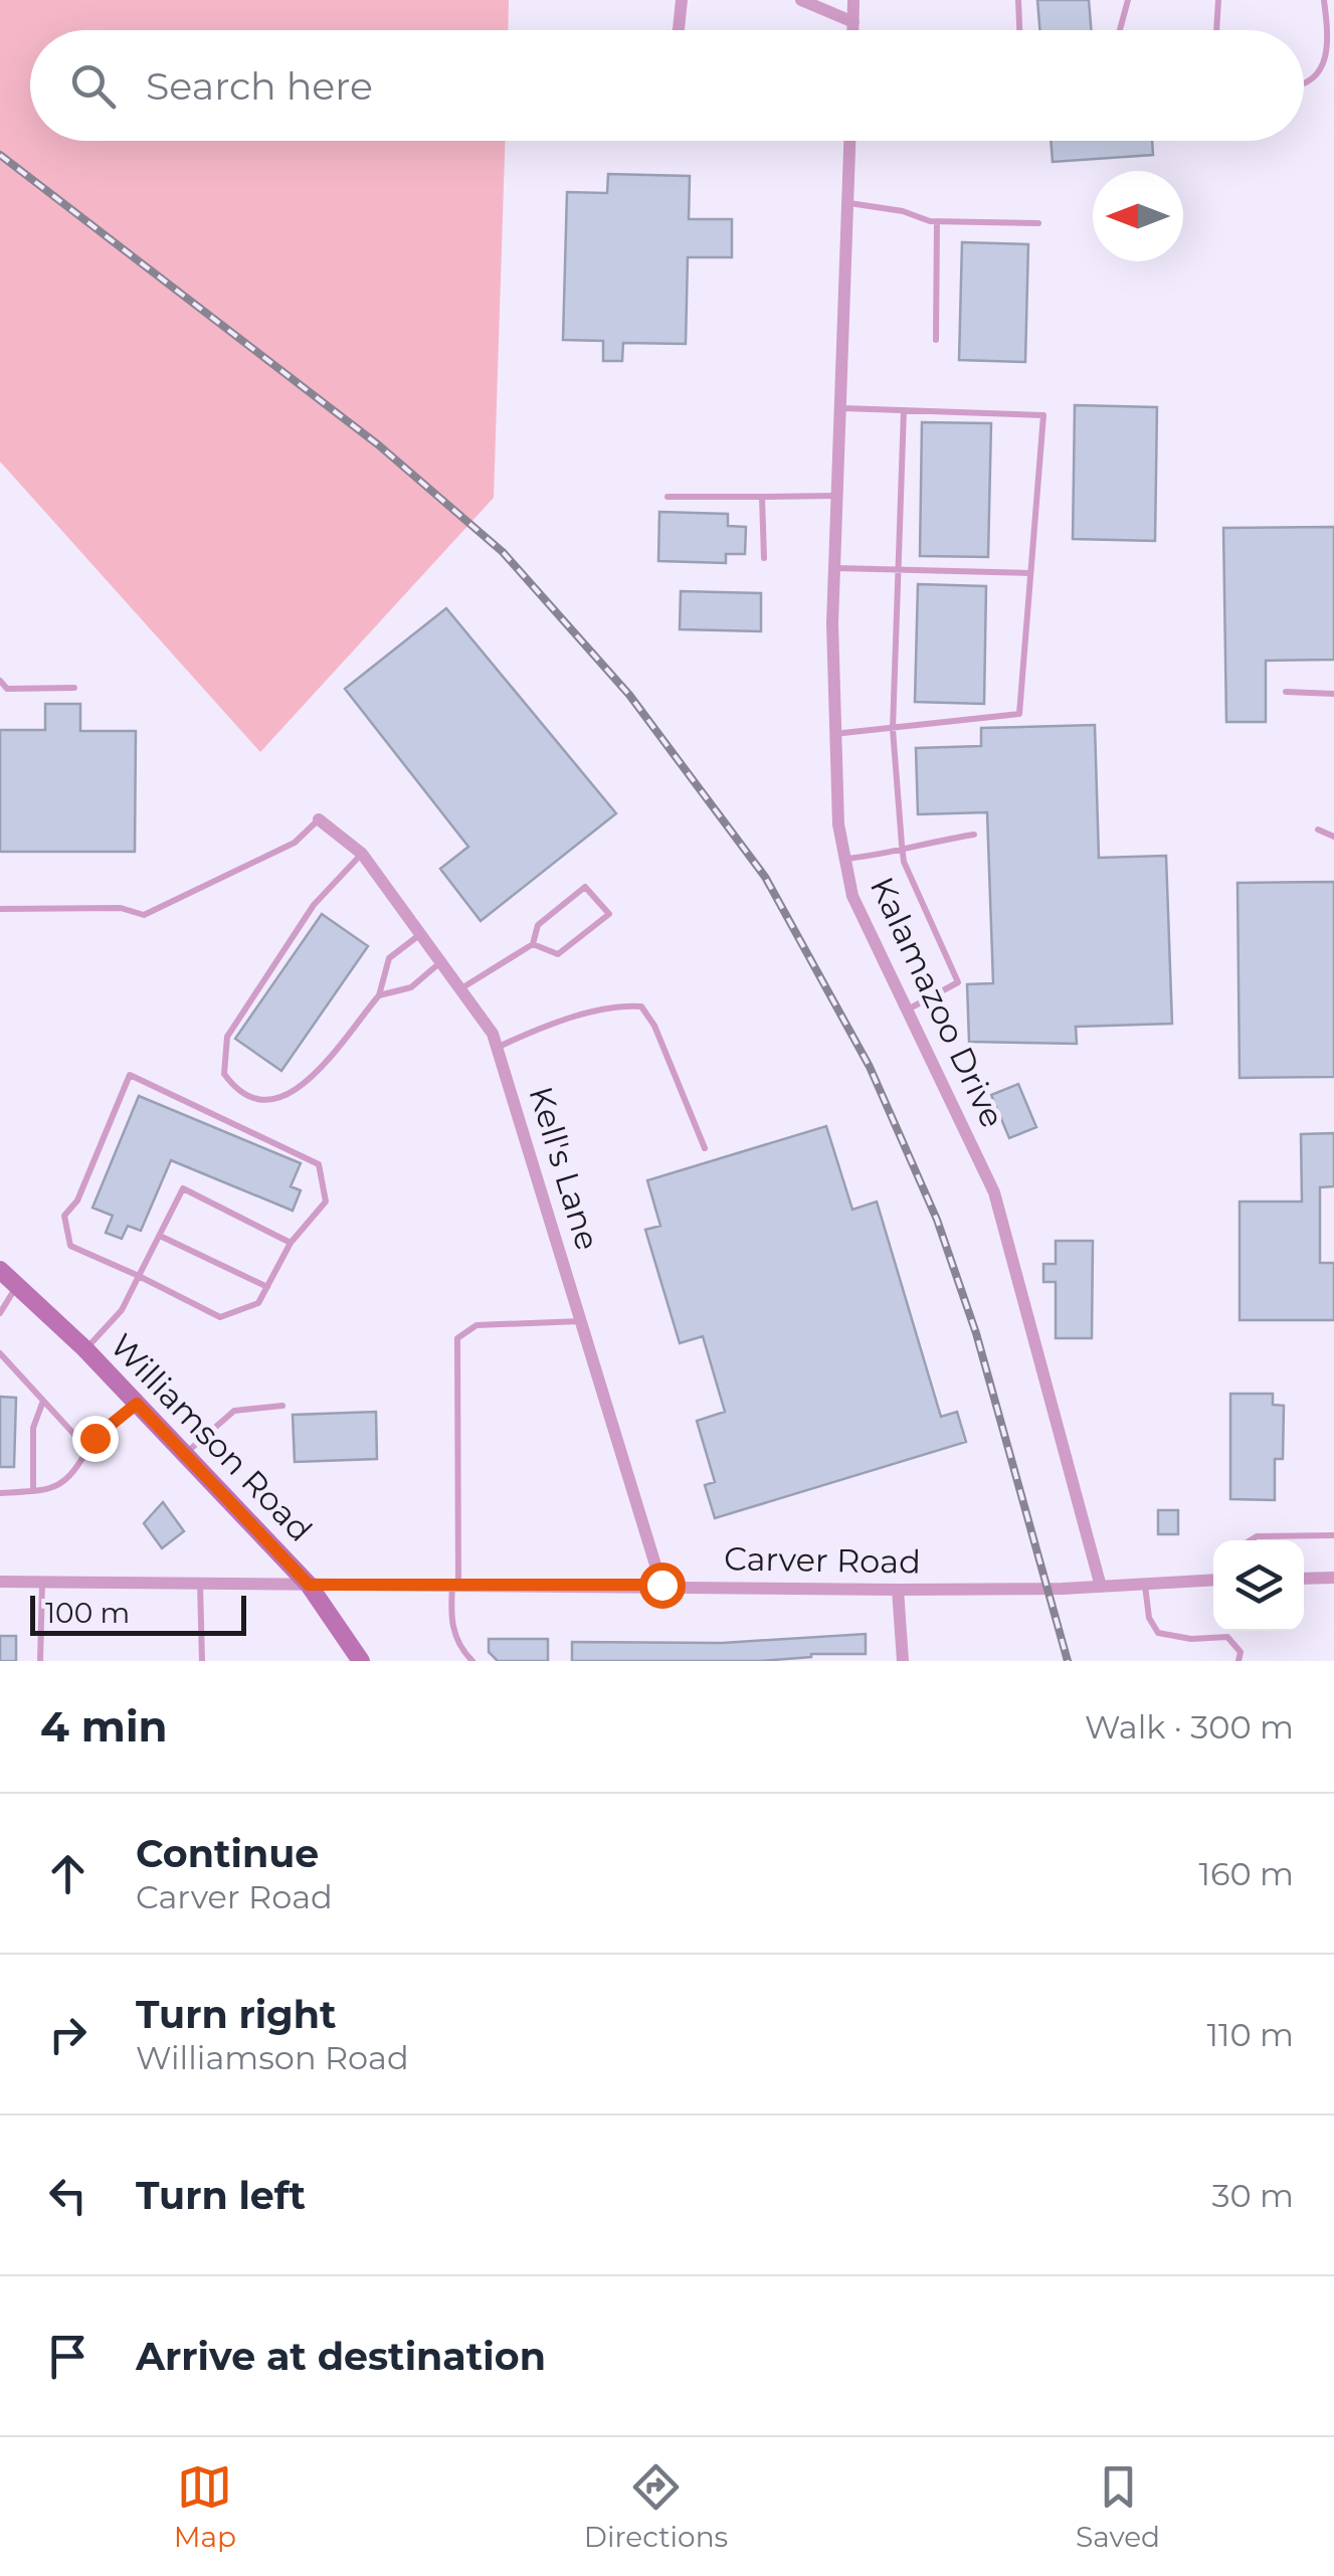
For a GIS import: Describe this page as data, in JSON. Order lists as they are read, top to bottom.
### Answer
{
  "streets": {
    "main road": ["Williamson Road"],
    "street": ["Kalamazoo Drive", "Kell's Lane", "Carver Road"]
  },
  "crossings": [
    ["Kalamazoo Drive", "Carver Road"],
    ["Kell's Lane", "Carver Road"],
    ["Williamson Road", "Carver Road"]
  ],
  "scale_bar": "100 m",
  "north": "left",
  "page": {
    "search": "Search here",
    "scale": "100 m",
    "heading": ["4 min", "Walk · 300 m"],
    "list": [
      ["Continue", "Carver Road", "160 m"],
      ["Turn right", "Williamson Road", "110 m"],
      ["Turn left", "30 m"],
      "Arrive at destination"
    ],
    "nav": ["Map", "Directions", "Saved"]
  }
}
